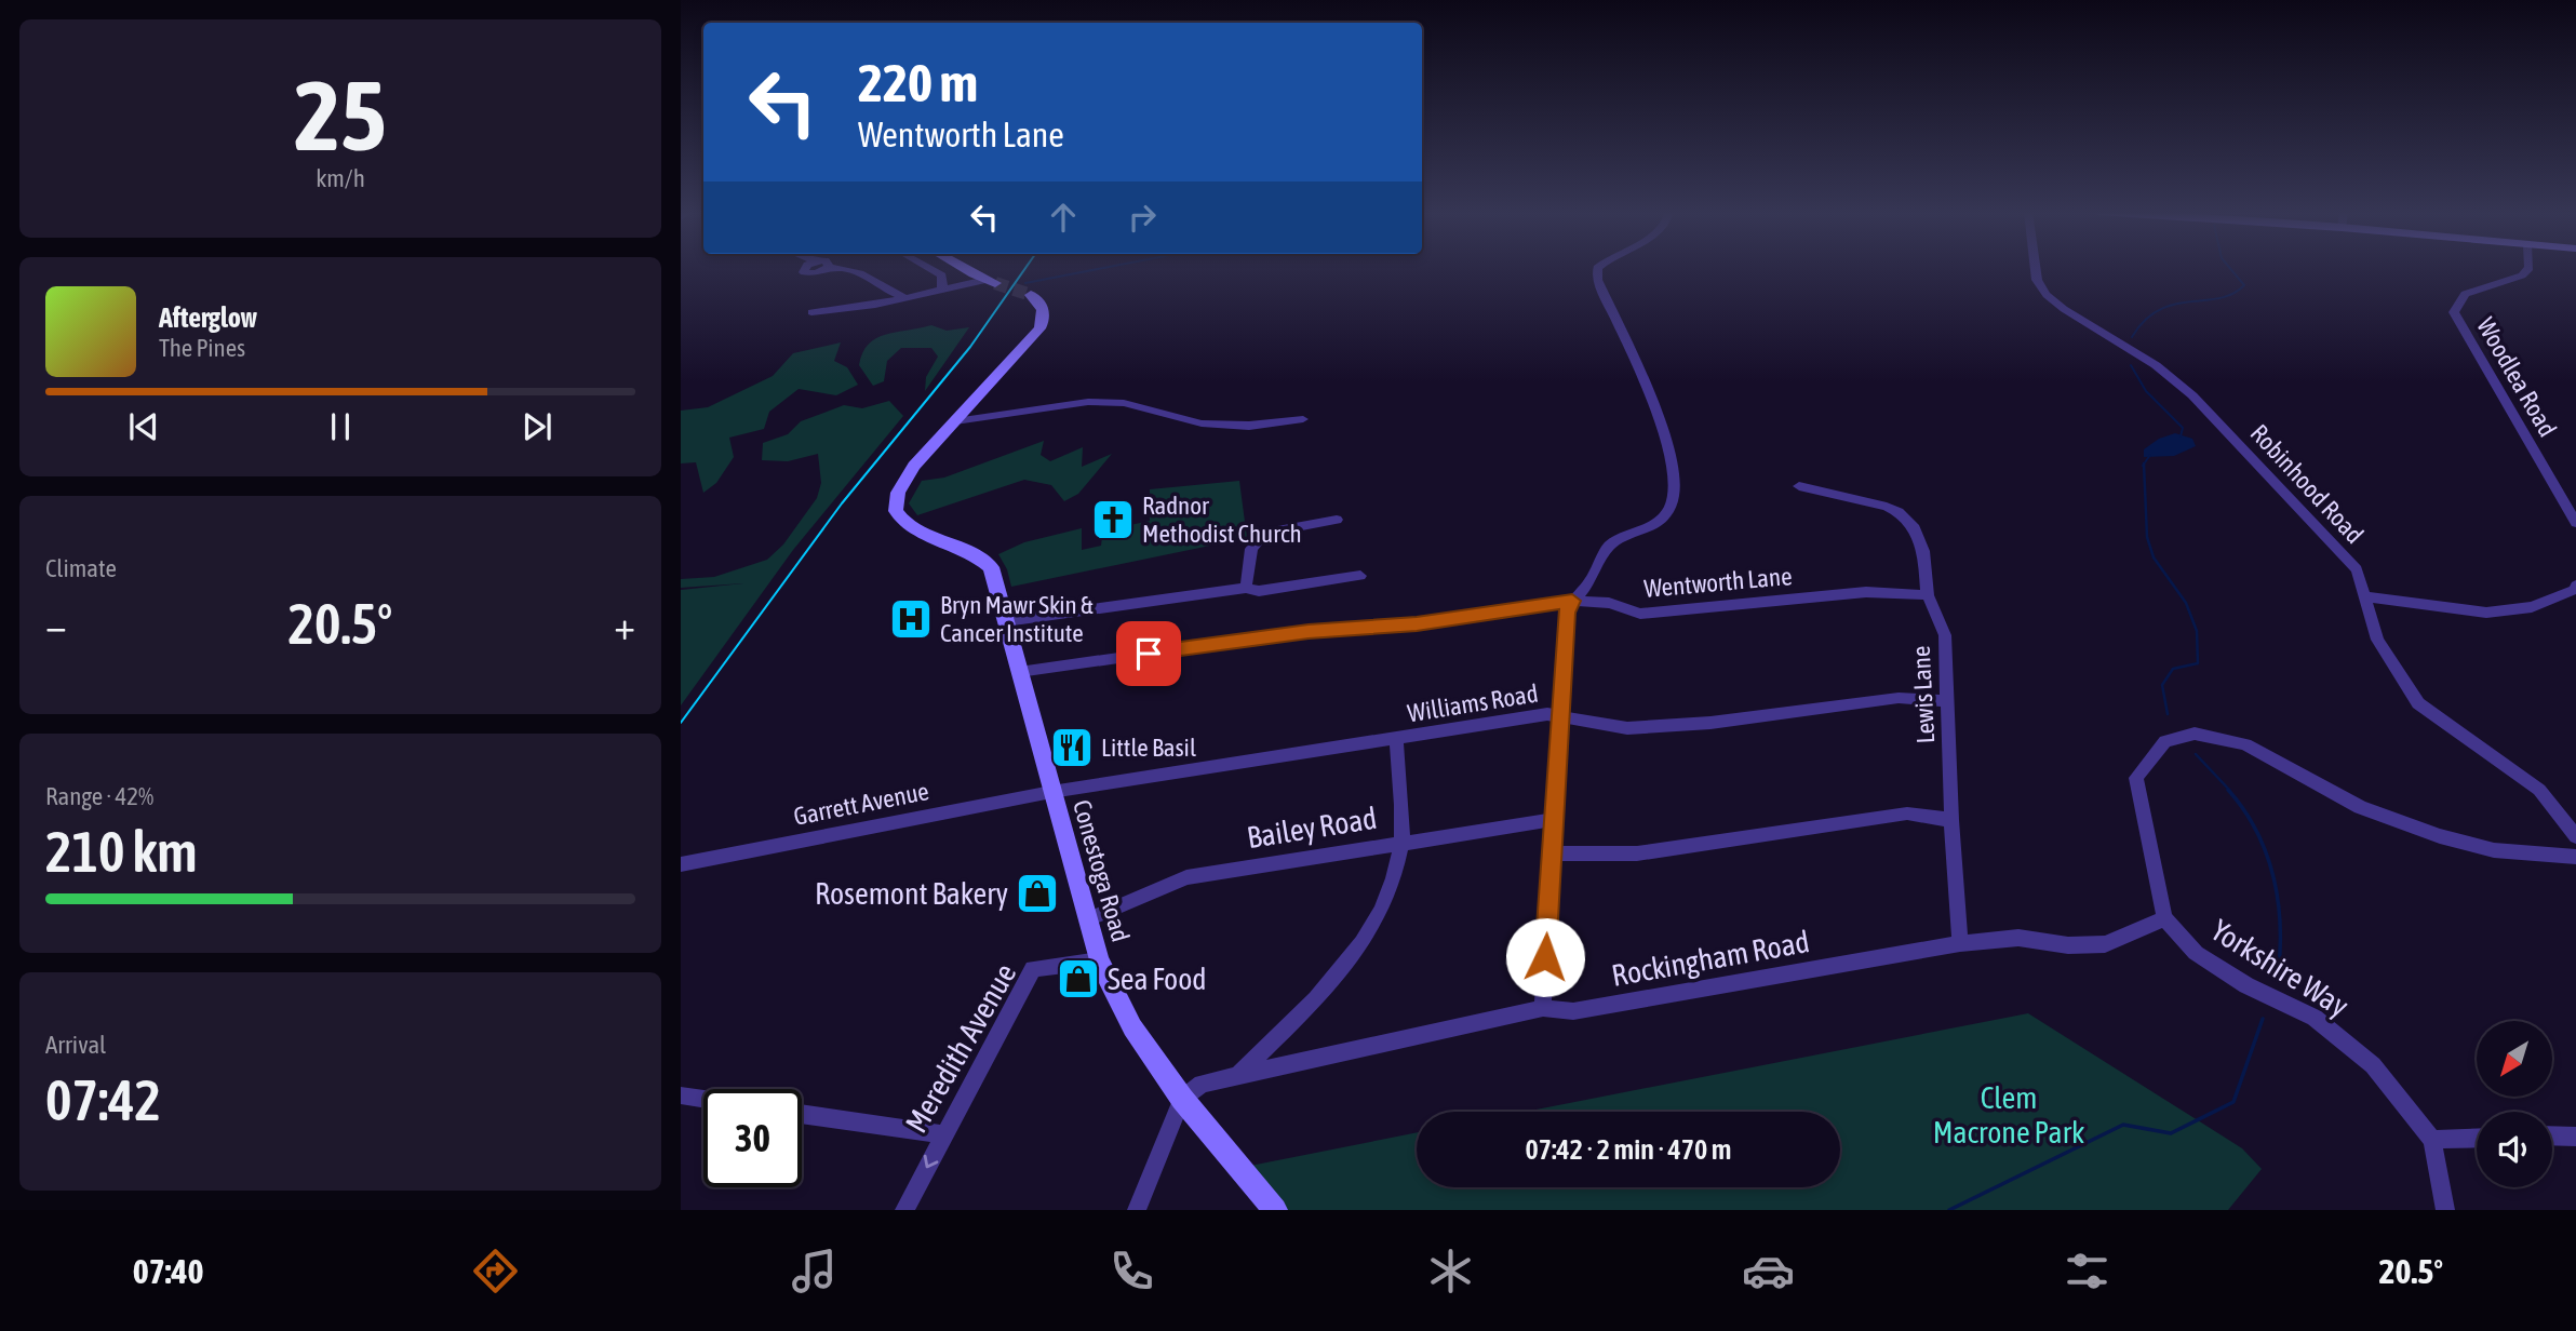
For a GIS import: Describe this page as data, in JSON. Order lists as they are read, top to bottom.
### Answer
{
  "streets": {
    "main road": ["Conestoga Road"],
    "street": [
      "Woodlea Road",
      "Robinhood Road",
      "Wentworth Lane",
      "Lewis Lane",
      "Williams Road",
      "Garrett Avenue",
      "Bailey Road",
      "Rockingham Road",
      "Yorkshire Way",
      "Meredith Avenue"
    ]
  },
  "crossings": [
    ["Wentworth Lane", "Lewis Lane"],
    ["Wentworth Lane", "Conestoga Road"],
    ["Lewis Lane", "Williams Road"],
    ["Lewis Lane", "Rockingham Road"],
    ["Williams Road", "Garrett Avenue"],
    ["Williams Road", "Conestoga Road"],
    ["Garrett Avenue", "Conestoga Road"],
    ["Bailey Road", "Conestoga Road"],
    ["Conestoga Road", "Rockingham Road"],
    ["Conestoga Road", "Meredith Avenue"],
    ["Rockingham Road", "Yorkshire Way"]
  ],
  "parks": ["Clem Macrone Park"],
  "places": {
    "church": ["Radnor Methodist Church"],
    "hospital": ["Bryn Mawr Skin & Cancer Institute"],
    "restaurant": ["Little Basil"],
    "shop": ["Rosemont Bakery", "Sea Food"]
  },
  "north": "bottom left",
  "page": {
    "tile": [
      ["25", "km/h"],
      "Climate",
      ["Range · 42%", "210 km"],
      ["Arrival", "07:42"]
    ],
    "turn": ["220 m", "Wentworth Lane"],
    "song": ["Afterglow", "The Pines"],
    "heat": ["−", "20.5°", "+"],
    "limit": "30",
    "trip": "07:42 · 2 min · 470 m",
    "tabs": ["07:40", "20.5°"]
  }
}
